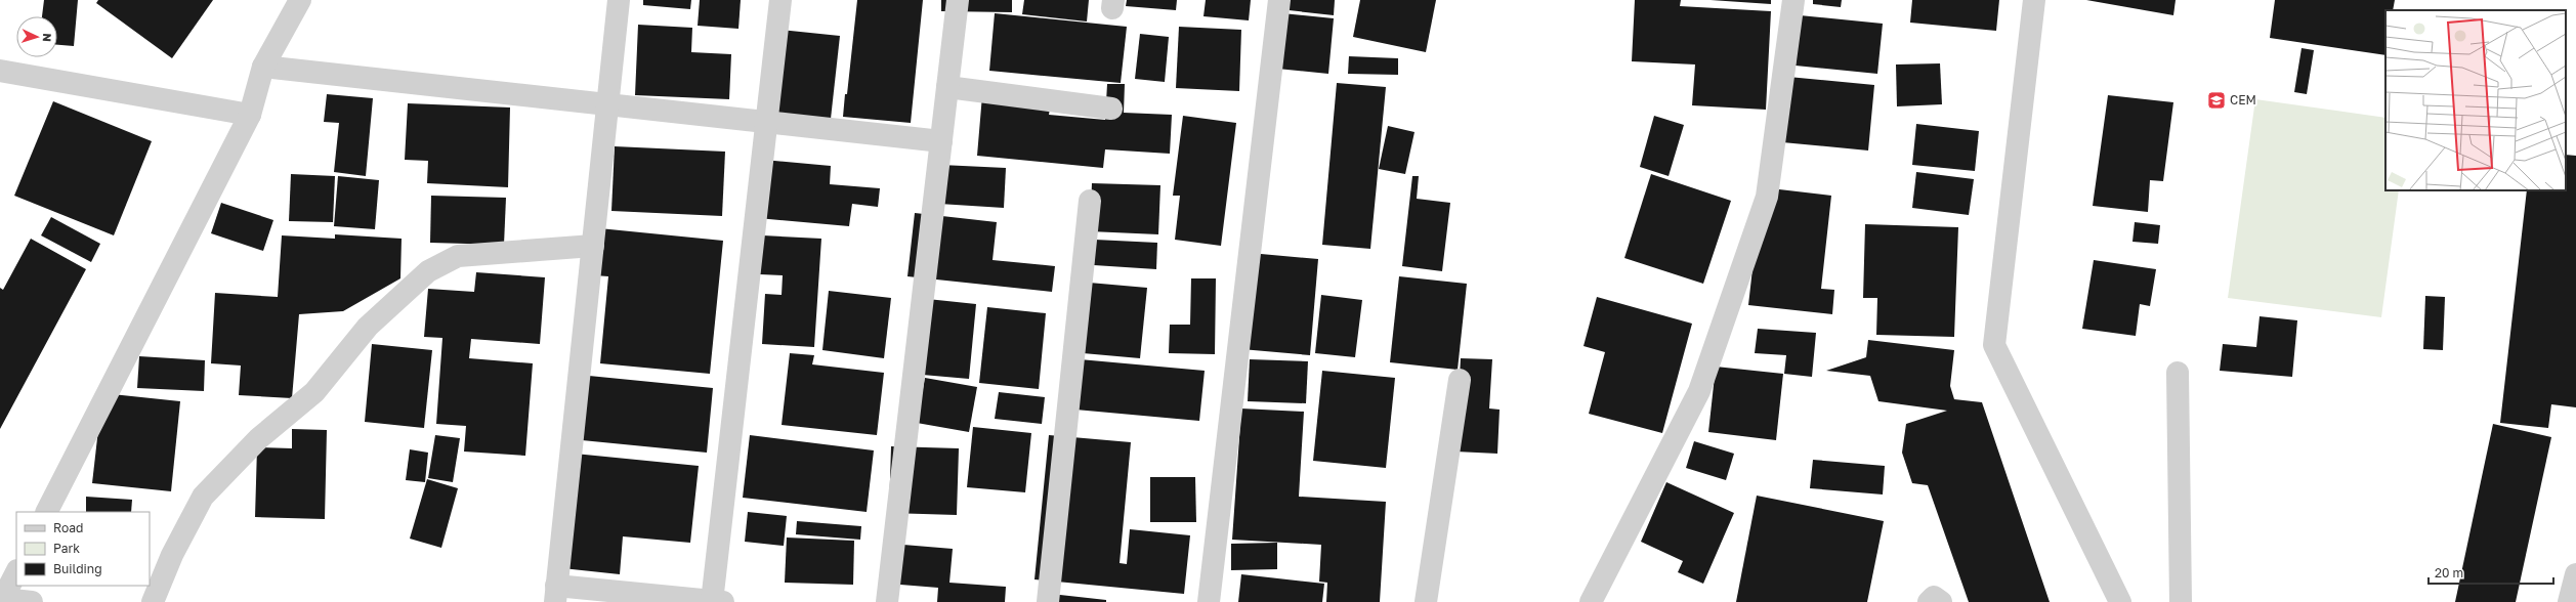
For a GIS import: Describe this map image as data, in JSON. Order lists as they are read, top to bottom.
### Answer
{
  "places": {
    "school or university": ["CEM"]
  },
  "legend": ["Road", "Park", "Building"],
  "scale_bar": "20 m",
  "north": "right"
}
